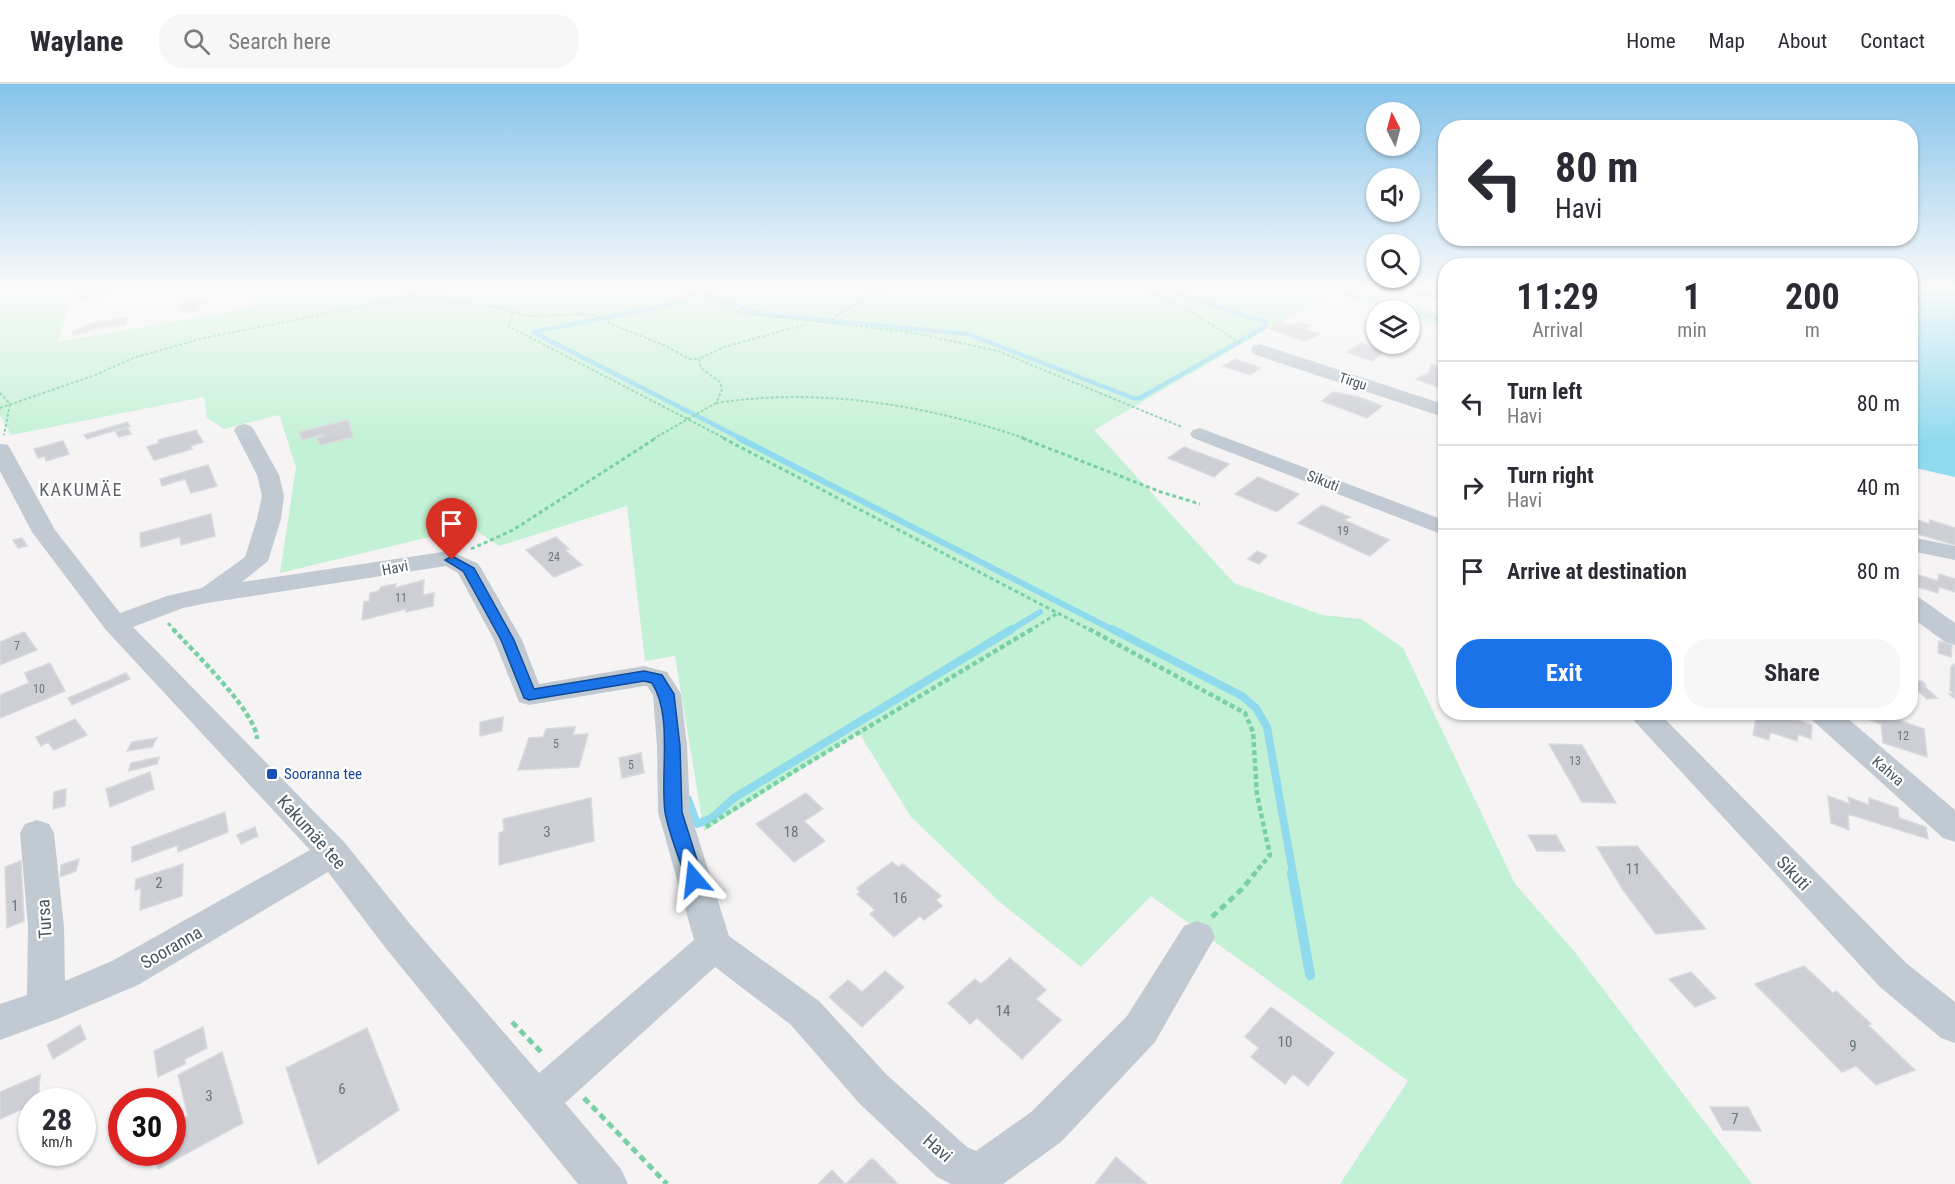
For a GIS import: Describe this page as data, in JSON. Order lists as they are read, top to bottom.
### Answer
{
  "streets": {
    "street": [
      "Tirgu",
      "Sikuti",
      "Havi",
      "Kahva",
      "Kakumäe tee",
      "Tursa",
      "Sooranna"
    ]
  },
  "crossings": [
    ["Havi", "Kakumäe tee"],
    ["Kakumäe tee", "Sooranna"],
    ["Tursa", "Sooranna"]
  ],
  "districts": ["KAKUMÄE"],
  "places": {
    "transit": ["Sooranna tee"]
  },
  "house_numbers": [
    "19",
    "24",
    "11",
    "7",
    "10",
    "12",
    "5",
    "13",
    "5",
    "3",
    "18",
    "11",
    "2",
    "16",
    "1",
    "14",
    "10",
    "9",
    "6",
    "3",
    "7"
  ],
  "north": "top",
  "page": {
    "header": "Waylane",
    "search": "Search here",
    "nav": [
      "Home",
      "Map",
      "About",
      "Contact"
    ],
    "turn": ["80 m", "Havi"],
    "eta": [
      "11:29",
      "Arrival",
      "1",
      "min",
      "200",
      "m"
    ],
    "list": [
      {
        "name": "Turn left",
        "note": "Havi",
        "value": "80 m"
      },
      {
        "name": "Turn right",
        "note": "Havi",
        "value": "40 m"
      },
      {
        "name": "Arrive at destination",
        "value": "80 m"
      }
    ],
    "buttons": ["Exit", "Share"],
    "speed": "28 km/h",
    "limit": "30"
  }
}
